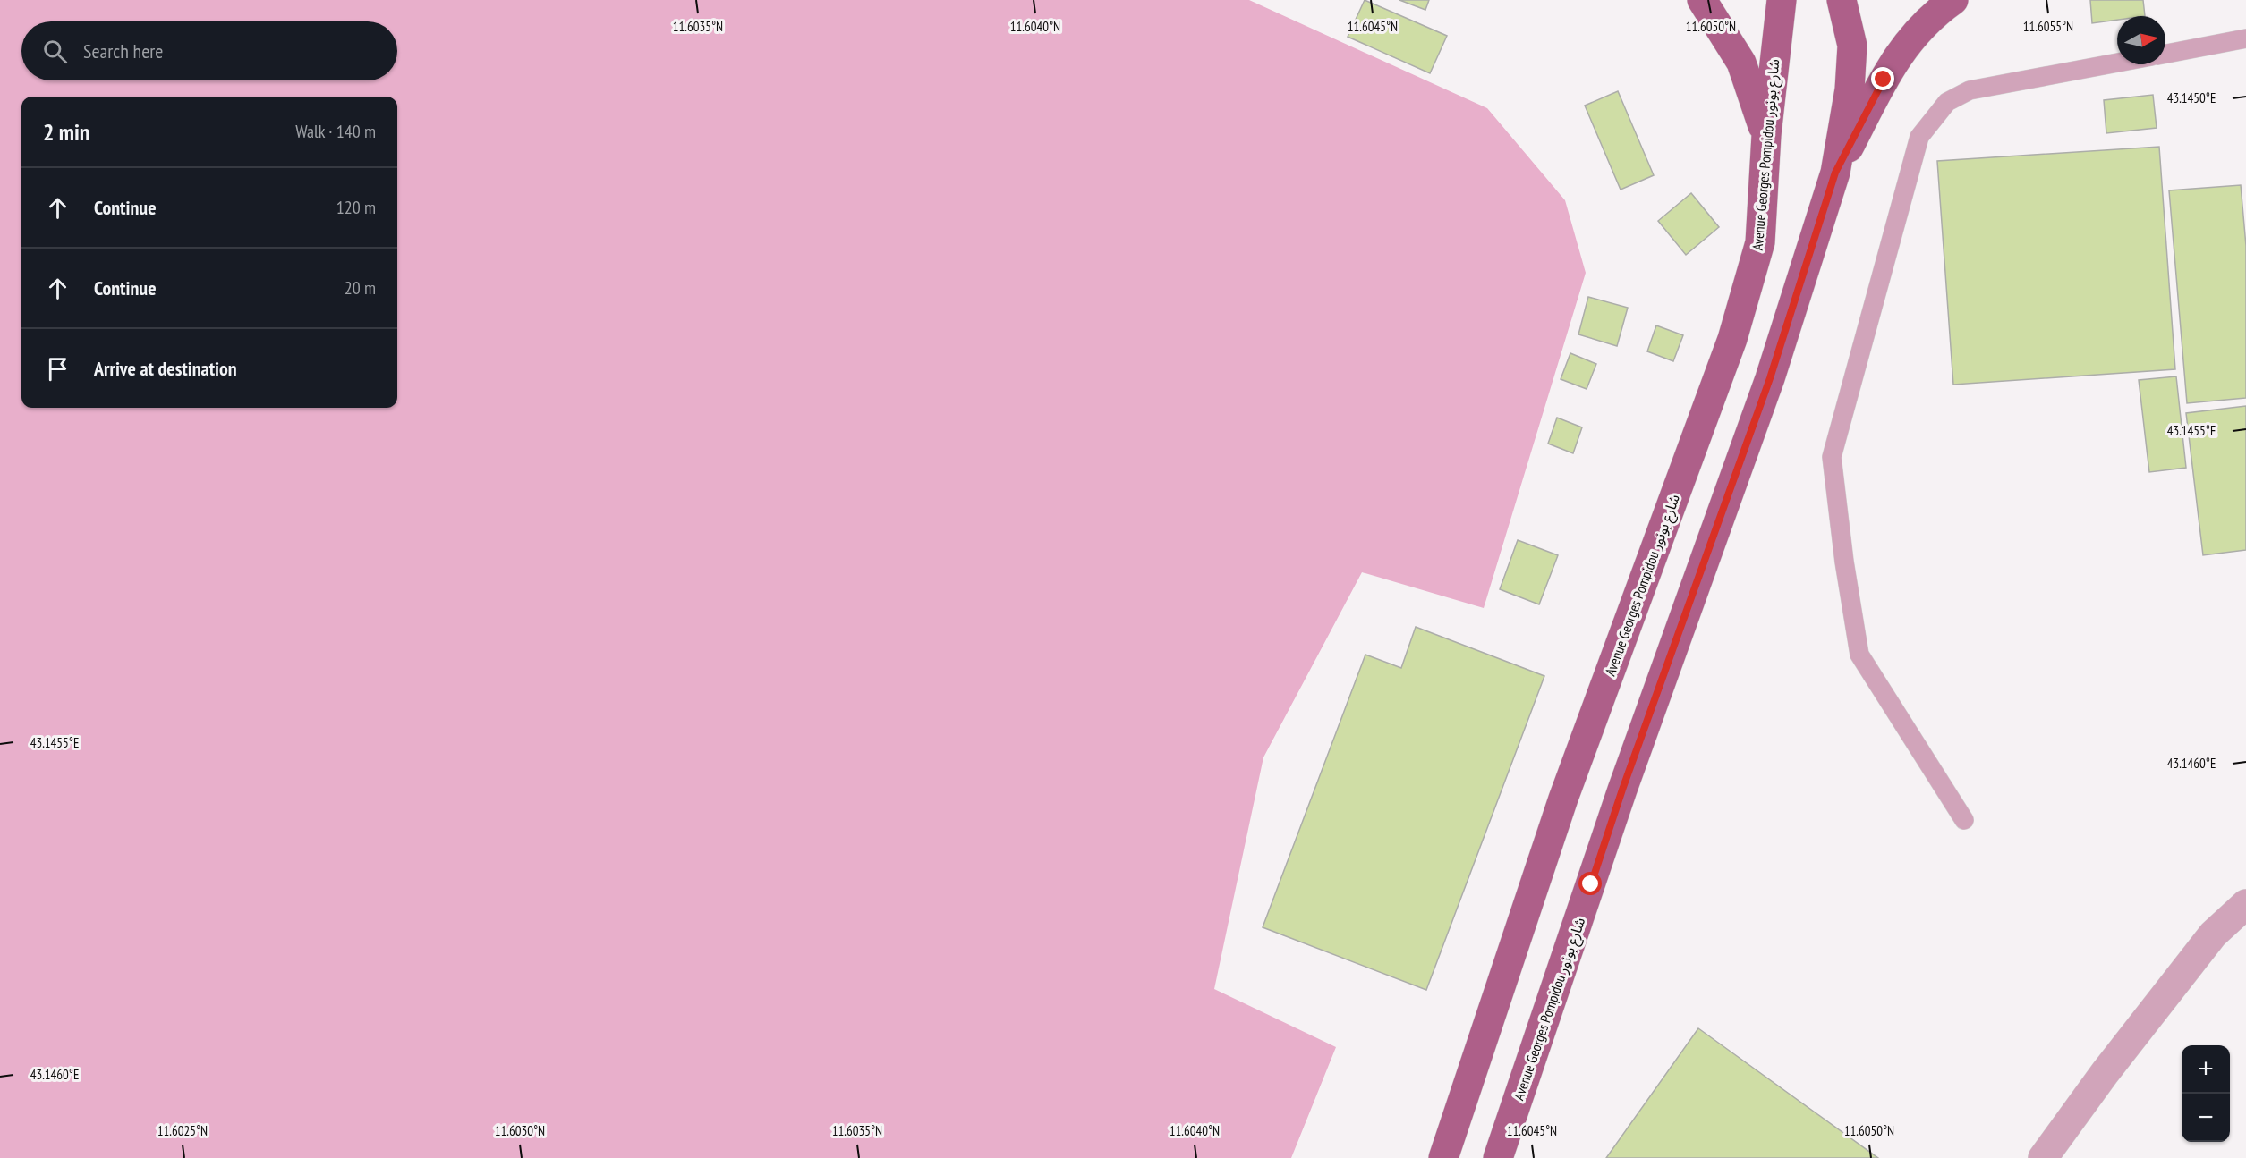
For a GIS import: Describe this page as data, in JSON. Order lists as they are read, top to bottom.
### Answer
{
  "streets": {
    "main road": ["Avenue Georges Pompidou شارع بونور"]
  },
  "north": "right",
  "page": {
    "search": "Search here",
    "heading": ["2 min", "Walk · 140 m"],
    "list": [
      ["Continue", "120 m"],
      ["Continue", "20 m"],
      "Arrive at destination"
    ],
    "map_buttons": ["+", "−"]
  },
  "coordinates": [
    "11.6035°N",
    "11.6040°N",
    "11.6045°N",
    "11.6050°N",
    "11.6055°N",
    "43.1450°E",
    "43.1455°E",
    "43.1460°E",
    "11.6025°N",
    "11.6030°N"
  ]
}
